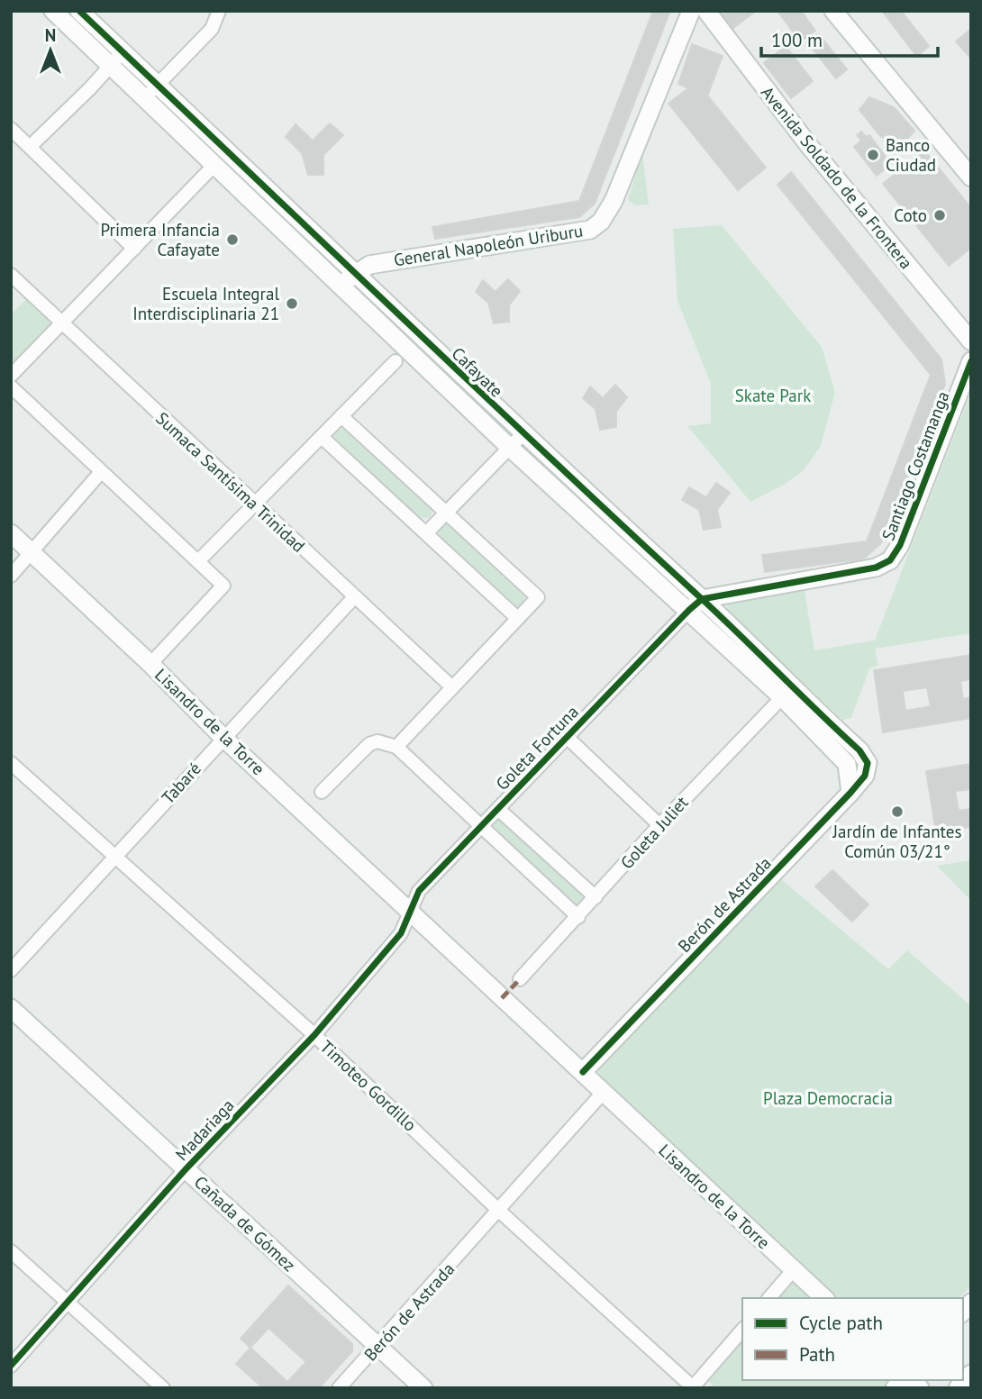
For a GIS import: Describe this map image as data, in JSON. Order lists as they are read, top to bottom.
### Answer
{
  "streets": {
    "street": [
      "Avenida Soldado de la Frontera",
      "General Napoleón Uriburu",
      "Cafayate",
      "Santiago Costamanga",
      "Sumaca Santísima Trinidad",
      "Lisandro de la Torre",
      "Goleta Fortuna",
      "Tabaré",
      "Goleta Juliet",
      "Berón de Astrada",
      "Timoteo Gordillo",
      "Madariaga",
      "Cañada de Gómez"
    ]
  },
  "crossings": [
    ["General Napoleón Uriburu", "Cafayate"],
    ["Cafayate", "Santiago Costamanga"],
    ["Cafayate", "Goleta Fortuna"],
    ["Cafayate", "Goleta Juliet"],
    ["Cafayate", "Berón de Astrada"],
    ["Santiago Costamanga", "Goleta Fortuna"],
    ["Sumaca Santísima Trinidad", "Tabaré"],
    ["Lisandro de la Torre", "Goleta Fortuna"],
    ["Lisandro de la Torre", "Tabaré"],
    ["Lisandro de la Torre", "Berón de Astrada"],
    ["Lisandro de la Torre", "Madariaga"],
    ["Goleta Fortuna", "Madariaga"],
    ["Tabaré", "Timoteo Gordillo"],
    ["Berón de Astrada", "Timoteo Gordillo"],
    ["Berón de Astrada", "Cañada de Gómez"],
    ["Timoteo Gordillo", "Madariaga"],
    ["Madariaga", "Cañada de Gómez"]
  ],
  "parks": ["Skate Park", "Plaza Democracia"],
  "places": [
    "Banco Ciudad",
    "Coto",
    "Primera Infancia Cafayate",
    "Escuela Integral Interdisciplinaria 21",
    "Jardín de Infantes Común 03/21°"
  ],
  "legend": ["Cycle path", "Path"],
  "scale_bar": "100 m",
  "north": "top"
}
